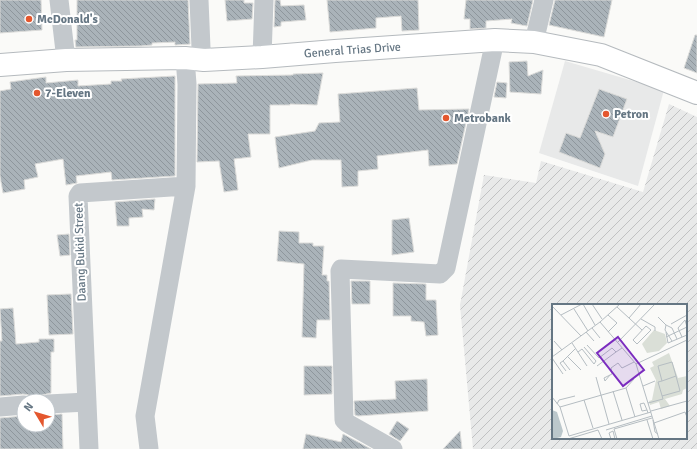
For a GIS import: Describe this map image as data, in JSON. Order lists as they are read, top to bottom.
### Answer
{
  "streets": {
    "main road": ["General Trias Drive"],
    "street": ["Daang Bukid Street"]
  },
  "places": [
    "McDonald's",
    "7-Eleven",
    "Petron",
    "Metrobank"
  ],
  "north": "top left"
}
